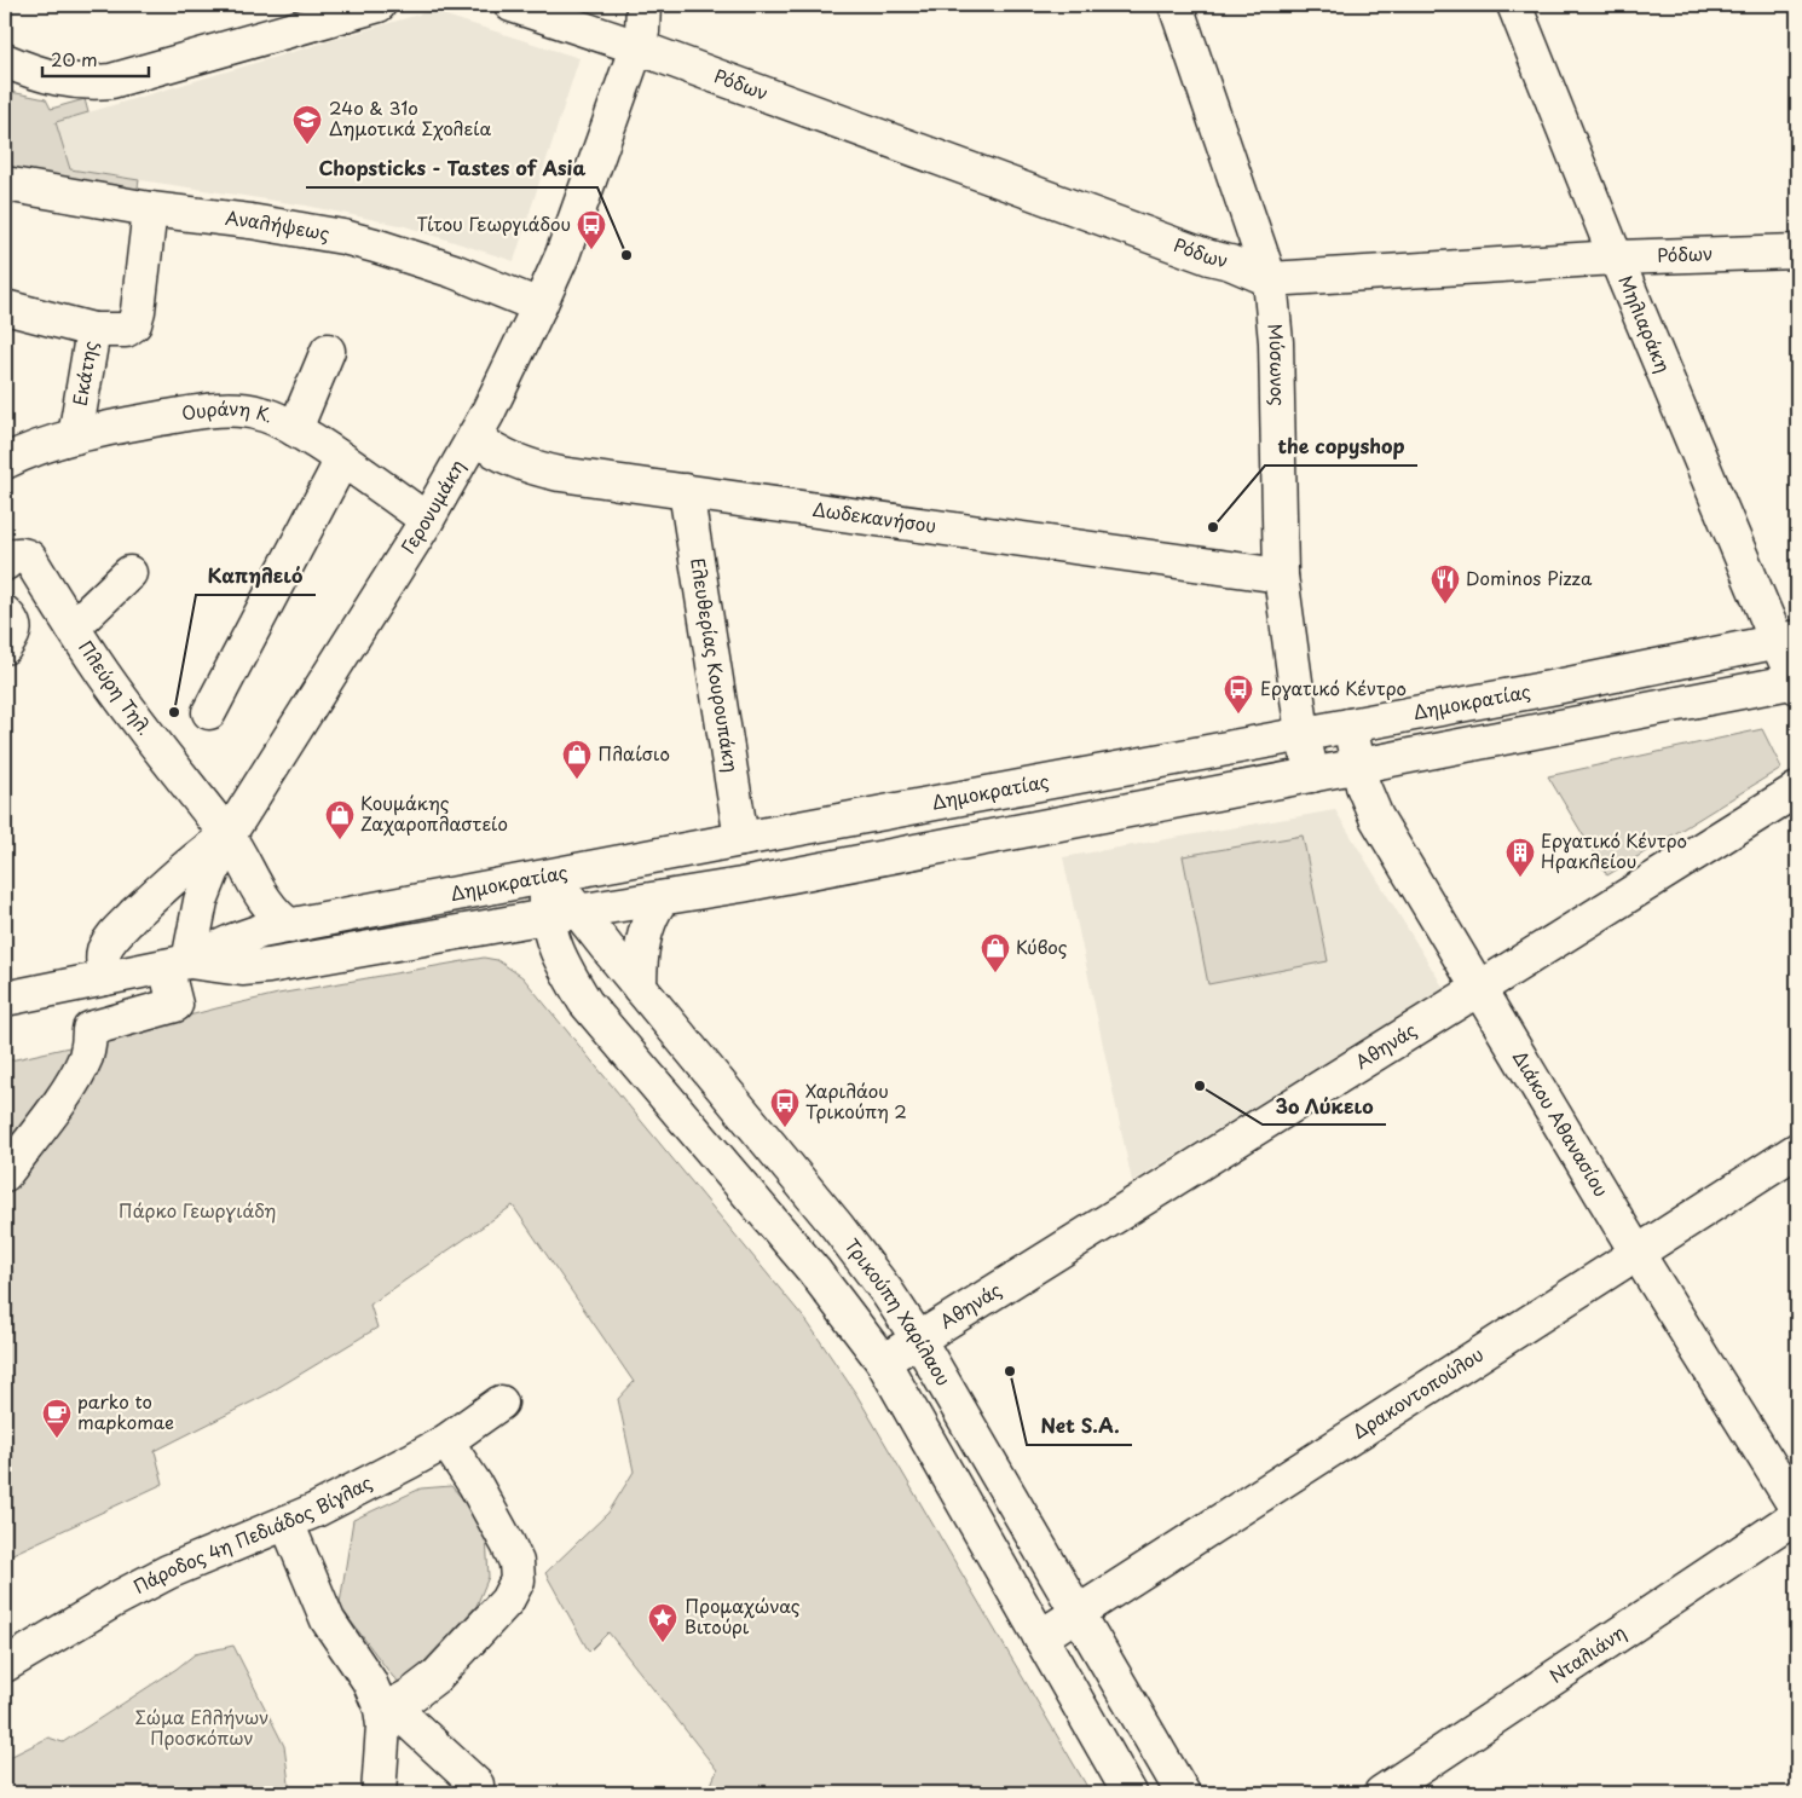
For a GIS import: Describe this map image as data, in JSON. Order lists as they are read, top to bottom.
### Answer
{
  "streets": {
    "street": [
      "Ρόδων",
      "Αναλήψεως",
      "Μηλιαράκη",
      "Μύσωνος",
      "Εκάτης",
      "Ουράνη Κ.",
      "Γερονυμάκη",
      "Δωδεκανήσου",
      "Ελευθερίας Κουρουπάκη",
      "Πλεύρη Τηλ.",
      "Δημοκρατίας",
      "Αθηνάς",
      "Διάκου Αθανασίου",
      "Τρικούπη Χαρίλαου",
      "Δρακοντοπούλου",
      "Πάροδος 4η Πεδιάδος Βίγλας",
      "Νταλιάνη"
    ]
  },
  "crossings": [
    ["Ρόδων", "Μηλιαράκη"],
    ["Ρόδων", "Μύσωνος"],
    ["Ρόδων", "Γερονυμάκη"],
    ["Αναλήψεως", "Γερονυμάκη"],
    ["Μηλιαράκη", "Δημοκρατίας"],
    ["Μύσωνος", "Δωδεκανήσου"],
    ["Μύσωνος", "Δημοκρατίας"],
    ["Εκάτης", "Ουράνη Κ."],
    ["Ουράνη Κ.", "Γερονυμάκη"],
    ["Γερονυμάκη", "Δωδεκανήσου"],
    ["Γερονυμάκη", "Πλεύρη Τηλ."],
    ["Γερονυμάκη", "Δημοκρατίας"],
    ["Δωδεκανήσου", "Ελευθερίας Κουρουπάκη"],
    ["Ελευθερίας Κουρουπάκη", "Δημοκρατίας"],
    ["Πλεύρη Τηλ.", "Δημοκρατίας"],
    ["Δημοκρατίας", "Διάκου Αθανασίου"],
    ["Δημοκρατίας", "Τρικούπη Χαρίλαου"],
    ["Αθηνάς", "Διάκου Αθανασίου"],
    ["Αθηνάς", "Τρικούπη Χαρίλαου"],
    ["Διάκου Αθανασίου", "Δρακοντοπούλου"],
    ["Τρικούπη Χαρίλαου", "Δρακοντοπούλου"]
  ],
  "parks": ["Πάρκο Γεωργιάδη", "Σώμα Ελλήνων Προσκόπων"],
  "places": {
    "school or university": ["24ο & 31ο Δημοτικά Σχολεία"],
    "bus stop": ["Τίτου Γεωργιάδου", "Εργατικό Κέντρο", "Χαριλάου Τρικούπη 2"],
    "other": [
      "Chopsticks - Tastes of Asia",
      "the copyshop",
      "Καπηλειό",
      "3ο Λύκειο",
      "Net S.A."
    ],
    "restaurant": ["Dominos Pizza"],
    "shop": ["Πλαίσιο", "Κουμάκης Ζαχαροπλαστείο", "Κύβος"],
    "building": ["Εργατικό Κέντρο Ηρακλείου"],
    "cafe": ["parko to mapkomae"],
    "place": ["Προμαχώνας Βιτούρι"]
  },
  "scale_bar": "20 m"
}
